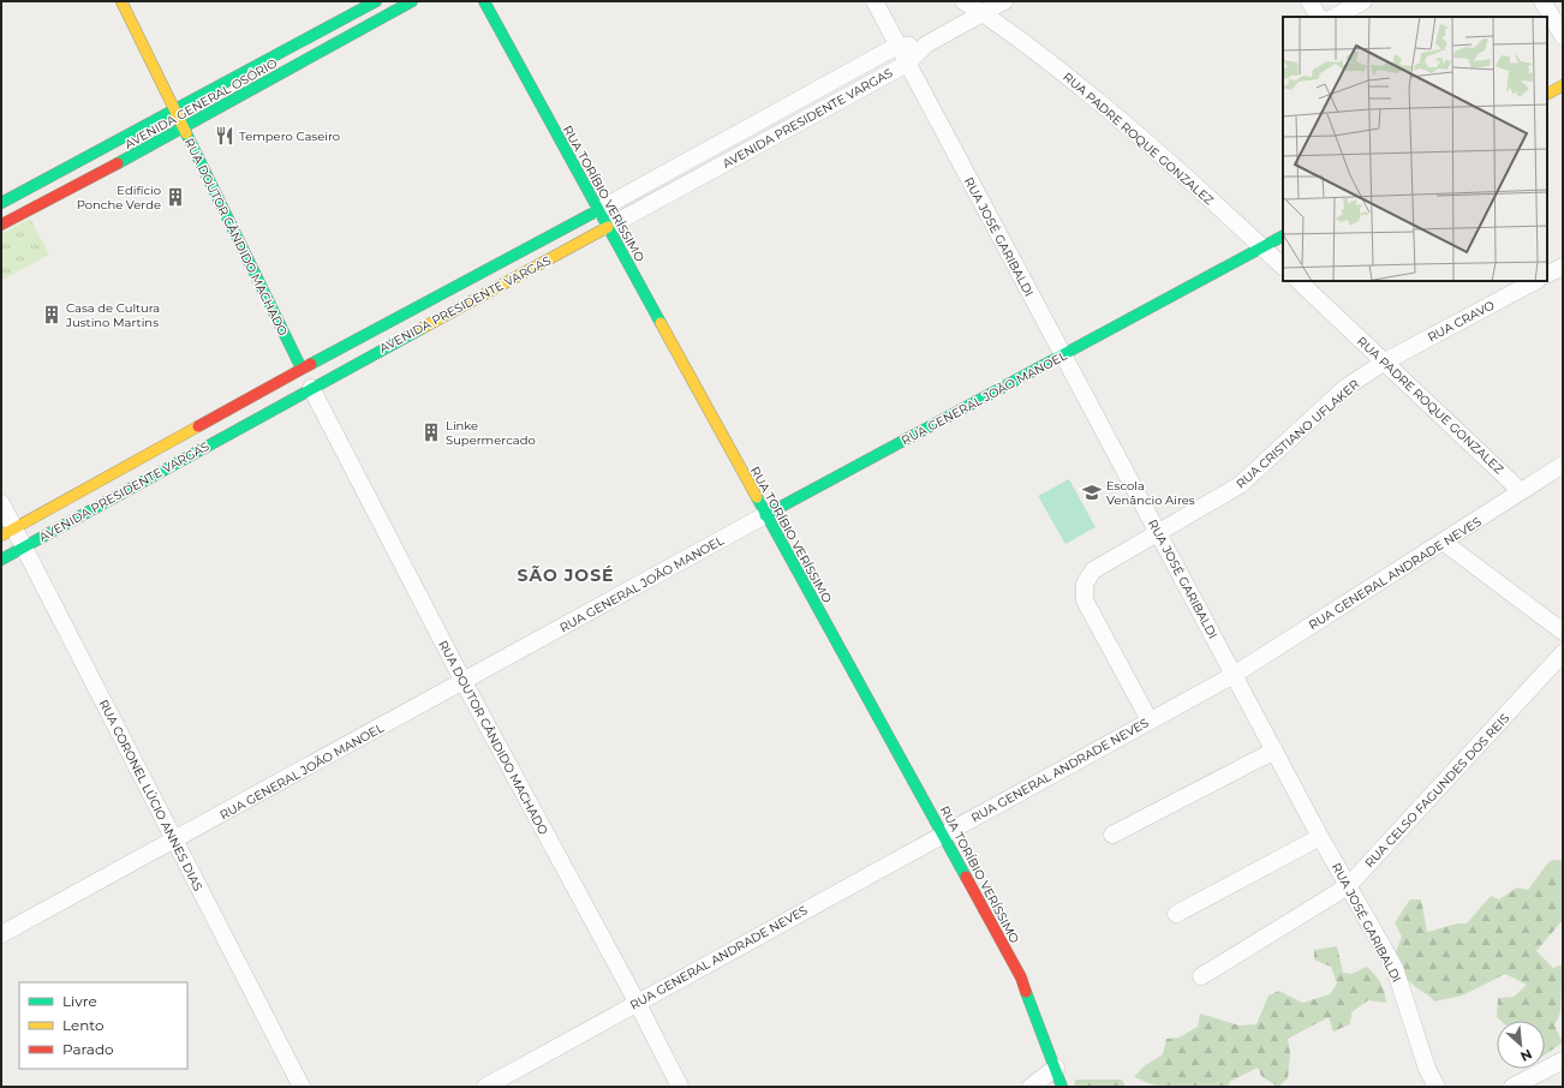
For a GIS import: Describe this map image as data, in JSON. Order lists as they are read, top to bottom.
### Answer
{
  "streets": {
    "street": [
      "AVENIDA GENERAL OSÓRIO",
      "AVENIDA PRESIDENTE VARGAS",
      "RUA PADRE ROQUE GONZALEZ",
      "RUA TORÍBIO VERÍSSIMO",
      "RUA DOUTOR CÂNDIDO MACHADO",
      "RUA JOSÉ GARIBALDI",
      "RUA CRAVO",
      "RUA GENERAL JOÃO MANOEL",
      "RUA CRISTIANO UFLAKER",
      "RUA GENERAL ANDRADE NEVES",
      "RUA CELSO FAGUNDES DOS REIS",
      "RUA CORONEL LÚCIO ANNES DIAS"
    ]
  },
  "crossings": [
    ["AVENIDA GENERAL OSÓRIO", "RUA DOUTOR CÂNDIDO MACHADO"],
    ["AVENIDA PRESIDENTE VARGAS", "RUA PADRE ROQUE GONZALEZ"],
    ["AVENIDA PRESIDENTE VARGAS", "RUA TORÍBIO VERÍSSIMO"],
    ["AVENIDA PRESIDENTE VARGAS", "RUA DOUTOR CÂNDIDO MACHADO"],
    ["AVENIDA PRESIDENTE VARGAS", "RUA JOSÉ GARIBALDI"],
    ["AVENIDA PRESIDENTE VARGAS", "RUA CORONEL LÚCIO ANNES DIAS"],
    ["RUA PADRE ROQUE GONZALEZ", "RUA CRAVO"],
    ["RUA PADRE ROQUE GONZALEZ", "RUA GENERAL JOÃO MANOEL"],
    ["RUA PADRE ROQUE GONZALEZ", "RUA CRISTIANO UFLAKER"],
    ["RUA PADRE ROQUE GONZALEZ", "RUA GENERAL ANDRADE NEVES"],
    ["RUA TORÍBIO VERÍSSIMO", "RUA GENERAL JOÃO MANOEL"],
    ["RUA TORÍBIO VERÍSSIMO", "RUA GENERAL ANDRADE NEVES"],
    ["RUA DOUTOR CÂNDIDO MACHADO", "RUA GENERAL JOÃO MANOEL"],
    ["RUA DOUTOR CÂNDIDO MACHADO", "RUA GENERAL ANDRADE NEVES"],
    ["RUA JOSÉ GARIBALDI", "RUA GENERAL JOÃO MANOEL"],
    ["RUA JOSÉ GARIBALDI", "RUA CRISTIANO UFLAKER"],
    ["RUA JOSÉ GARIBALDI", "RUA GENERAL ANDRADE NEVES"],
    ["RUA JOSÉ GARIBALDI", "RUA CELSO FAGUNDES DOS REIS"],
    ["RUA CRAVO", "RUA CRISTIANO UFLAKER"],
    ["RUA GENERAL JOÃO MANOEL", "RUA CORONEL LÚCIO ANNES DIAS"],
    ["RUA CRISTIANO UFLAKER", "RUA GENERAL ANDRADE NEVES"]
  ],
  "districts": ["SÃO JOSÉ"],
  "places": {
    "restaurant": ["Tempero Caseiro"],
    "building": ["Edifício Ponche Verde", "Casa de Cultura Justino Martins", "Linke Supermercado"],
    "school or university": ["Escola Venâncio Aires"]
  },
  "legend": ["Livre", "Lento", "Parado"],
  "north": "bottom right"
}
